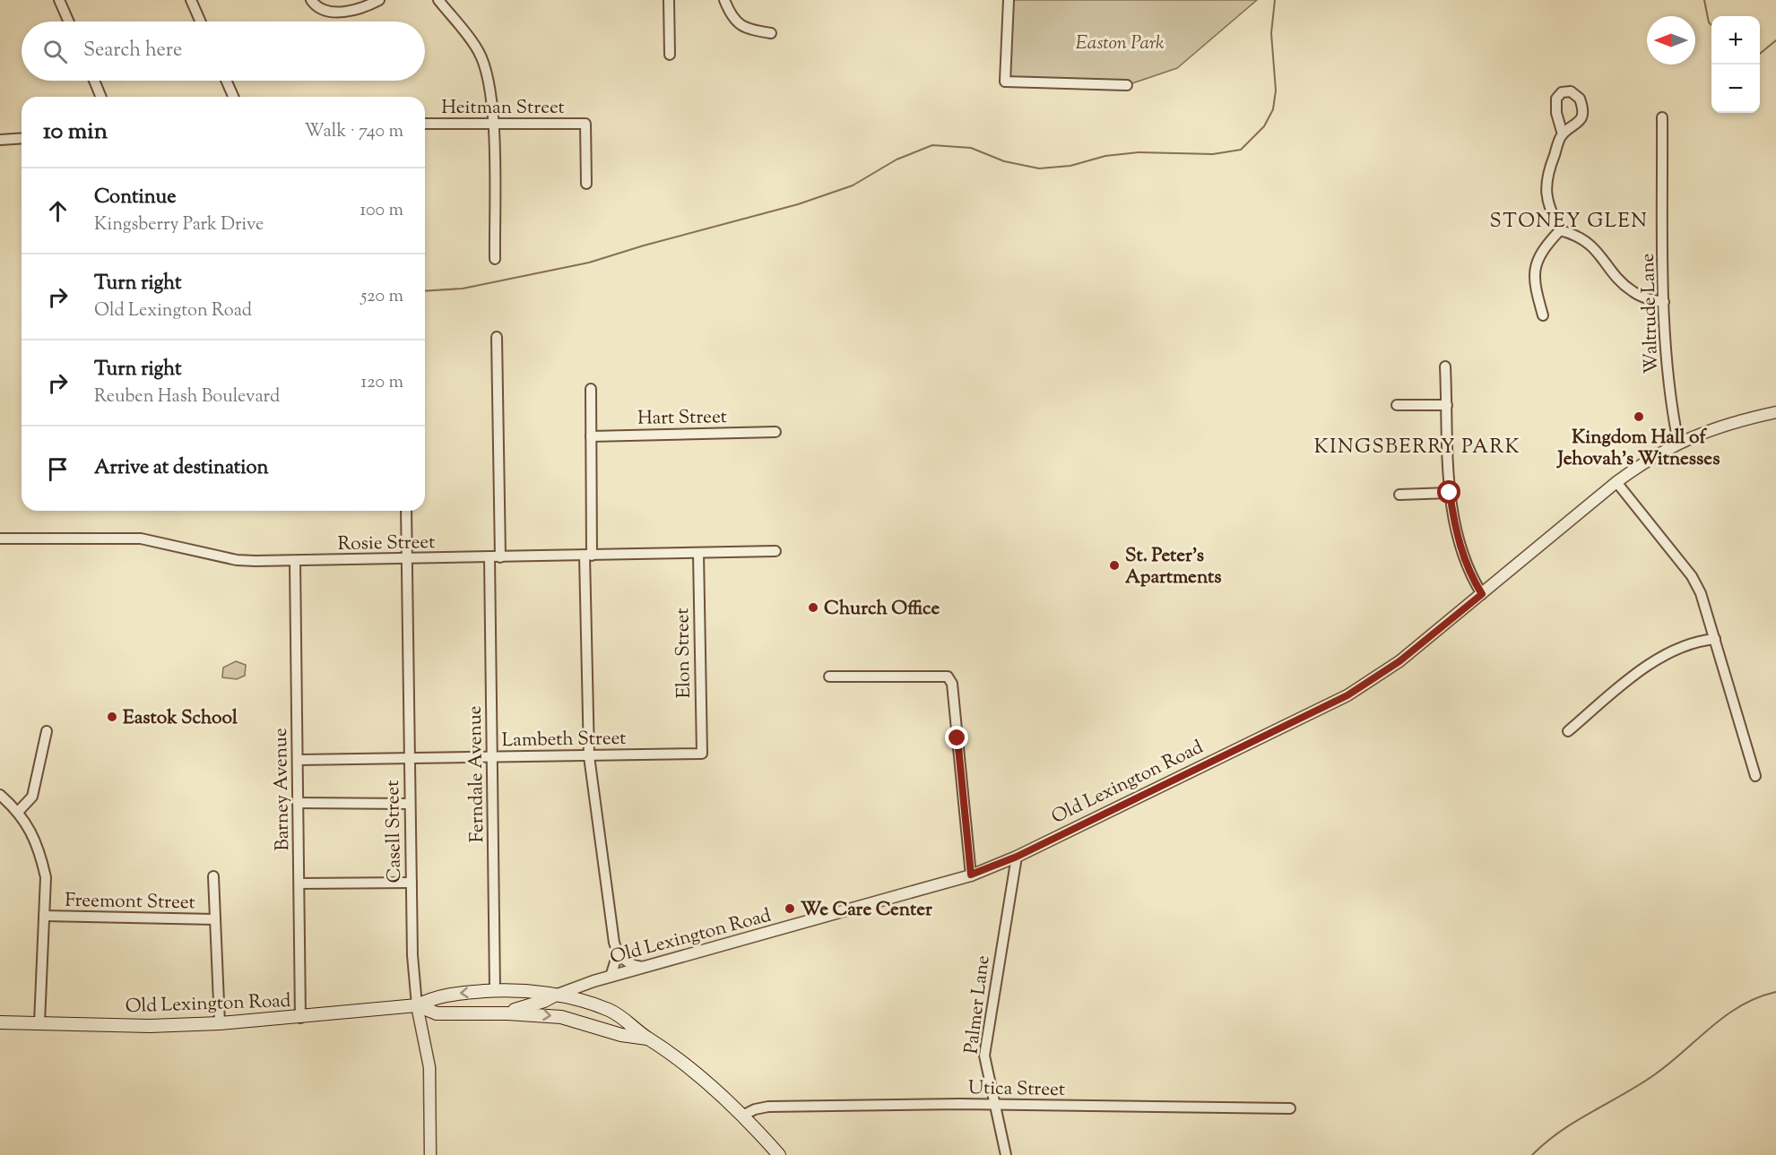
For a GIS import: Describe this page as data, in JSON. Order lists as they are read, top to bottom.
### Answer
{
  "streets": {
    "main road": ["Old Lexington Road"],
    "street": [
      "Heitman Street",
      "Waltrude Lane",
      "Hart Street",
      "Rosie Street",
      "Elon Street",
      "Lambeth Street",
      "Ferndale Avenue",
      "Barney Avenue",
      "Casell Street",
      "Freemont Street",
      "Palmer Lane",
      "Utica Street"
    ]
  },
  "crossings": [
    ["Waltrude Lane", "Old Lexington Road"],
    ["Rosie Street", "Elon Street"],
    ["Rosie Street", "Ferndale Avenue"],
    ["Rosie Street", "Barney Avenue"],
    ["Rosie Street", "Casell Street"],
    ["Elon Street", "Lambeth Street"],
    ["Lambeth Street", "Ferndale Avenue"],
    ["Lambeth Street", "Barney Avenue"],
    ["Lambeth Street", "Casell Street"],
    ["Ferndale Avenue", "Old Lexington Road"],
    ["Old Lexington Road", "Barney Avenue"],
    ["Old Lexington Road", "Casell Street"],
    ["Old Lexington Road", "Palmer Lane"],
    ["Palmer Lane", "Utica Street"]
  ],
  "districts": ["STONEY GLEN", "KINGSBERRY PARK"],
  "parks": ["Easton Park"],
  "places": [
    "Kingdom Hall of Jehovah’s Witnesses",
    "St. Peter's Apartments",
    "Church Office",
    "Eastok School",
    "We Care Center"
  ],
  "north": "left",
  "page": {
    "map_buttons": ["+", "−"],
    "search": "Search here",
    "heading": ["10 min", "Walk · 740 m"],
    "list": [
      ["Continue", "Kingsberry Park Drive", "100 m"],
      ["Turn right", "Old Lexington Road", "520 m"],
      ["Turn right", "Reuben Hash Boulevard", "120 m"],
      "Arrive at destination"
    ]
  }
}
